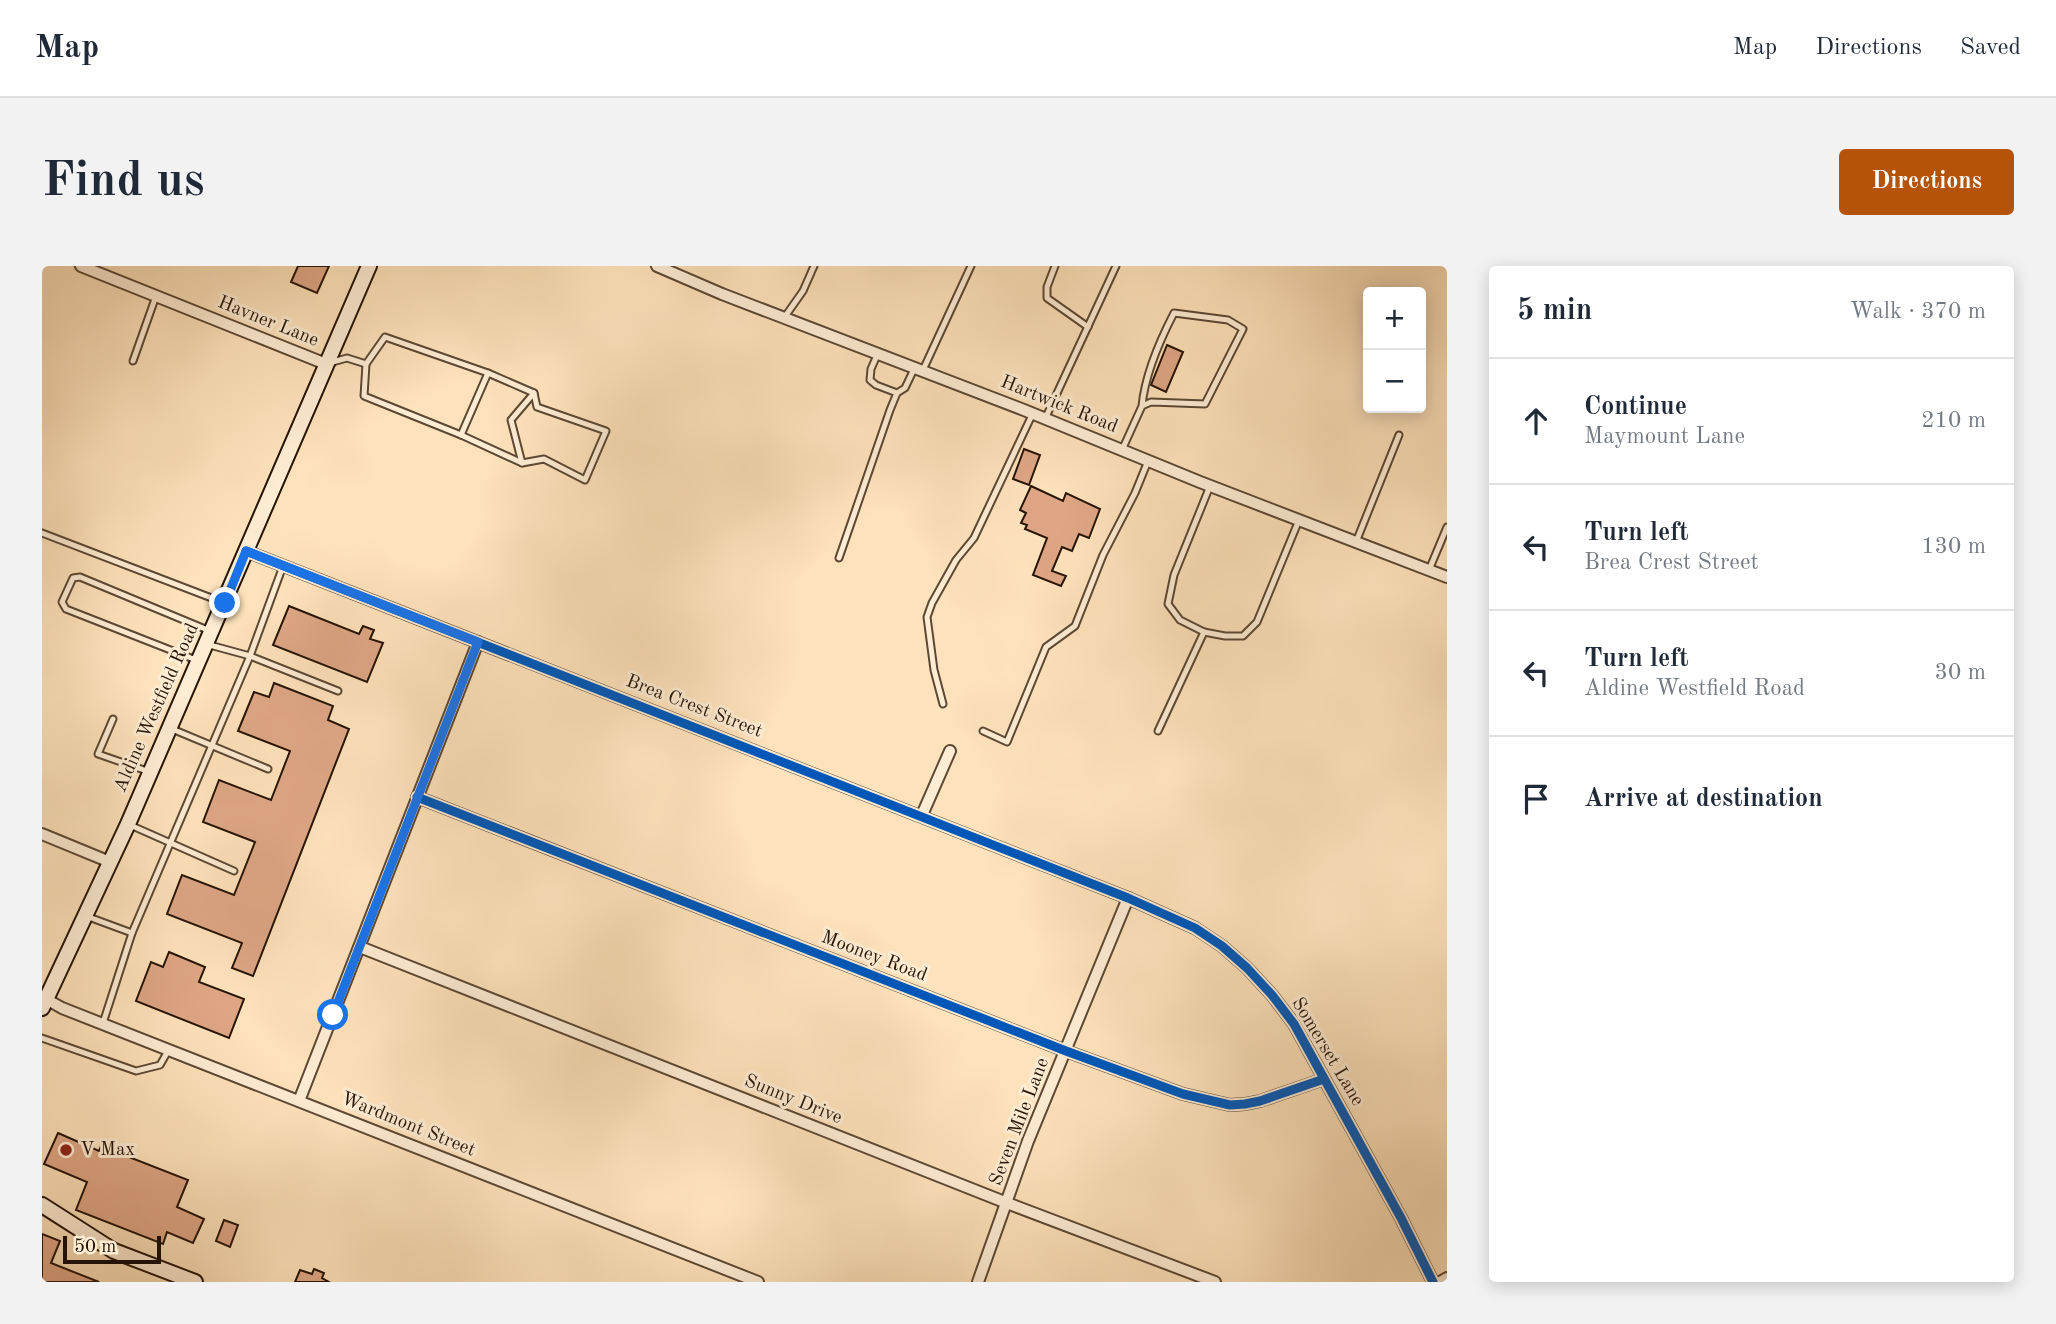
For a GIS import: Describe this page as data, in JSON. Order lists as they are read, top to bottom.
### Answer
{
  "streets": {
    "main road": ["Aldine Westfield Road"],
    "street": [
      "Havner Lane",
      "Hartwick Road",
      "Brea Crest Street",
      "Mooney Road",
      "Somerset Lane",
      "Sunny Drive",
      "Seven Mile Lane",
      "Wardmont Street"
    ]
  },
  "crossings": [
    ["Havner Lane", "Aldine Westfield Road"],
    ["Brea Crest Street", "Aldine Westfield Road"],
    ["Brea Crest Street", "Somerset Lane"],
    ["Brea Crest Street", "Seven Mile Lane"],
    ["Aldine Westfield Road", "Wardmont Street"],
    ["Mooney Road", "Somerset Lane"],
    ["Mooney Road", "Seven Mile Lane"],
    ["Somerset Lane", "Seven Mile Lane"],
    ["Sunny Drive", "Seven Mile Lane"]
  ],
  "places": ["V Max"],
  "scale_bar": "50 m",
  "page": {
    "header": "Map",
    "nav": ["Map", "Directions", "Saved"],
    "buttons": "Directions",
    "title": "Find us",
    "heading": ["5 min", "Walk · 370 m"],
    "map_buttons": ["+", "−"],
    "list": [
      ["Continue", "Maymount Lane", "210 m"],
      ["Turn left", "Brea Crest Street", "130 m"],
      ["Turn left", "Aldine Westfield Road", "30 m"],
      "Arrive at destination"
    ],
    "scale": "50 m"
  }
}
